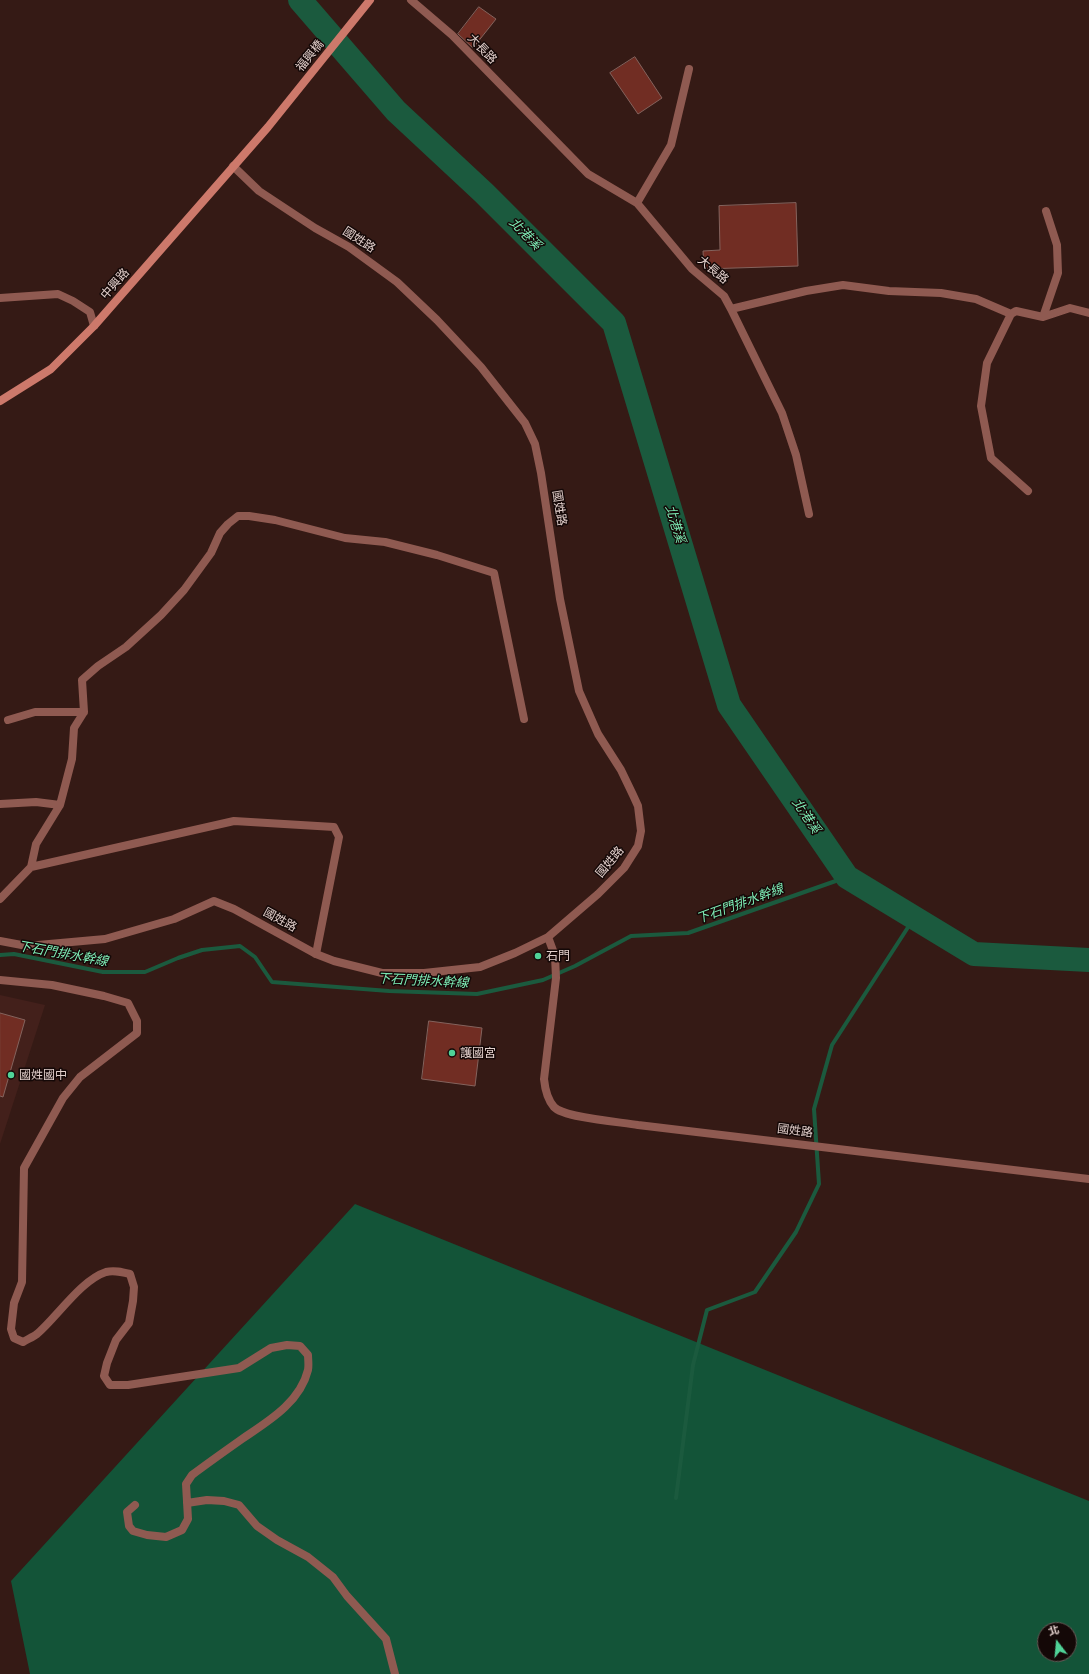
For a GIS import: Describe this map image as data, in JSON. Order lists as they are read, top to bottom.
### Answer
{
  "streets": {
    "main road": ["福興橋", "中興路"],
    "street": ["大長路", "國姓路"]
  },
  "crossings": [
    ["福興橋", "國姓路"],
    ["福興橋", "中興路"],
    ["國姓路", "中興路"]
  ],
  "water": ["北港溪", "下石門排水幹線"],
  "places": ["石門", "護國宮", "國姓國中"],
  "north": "top"
}
